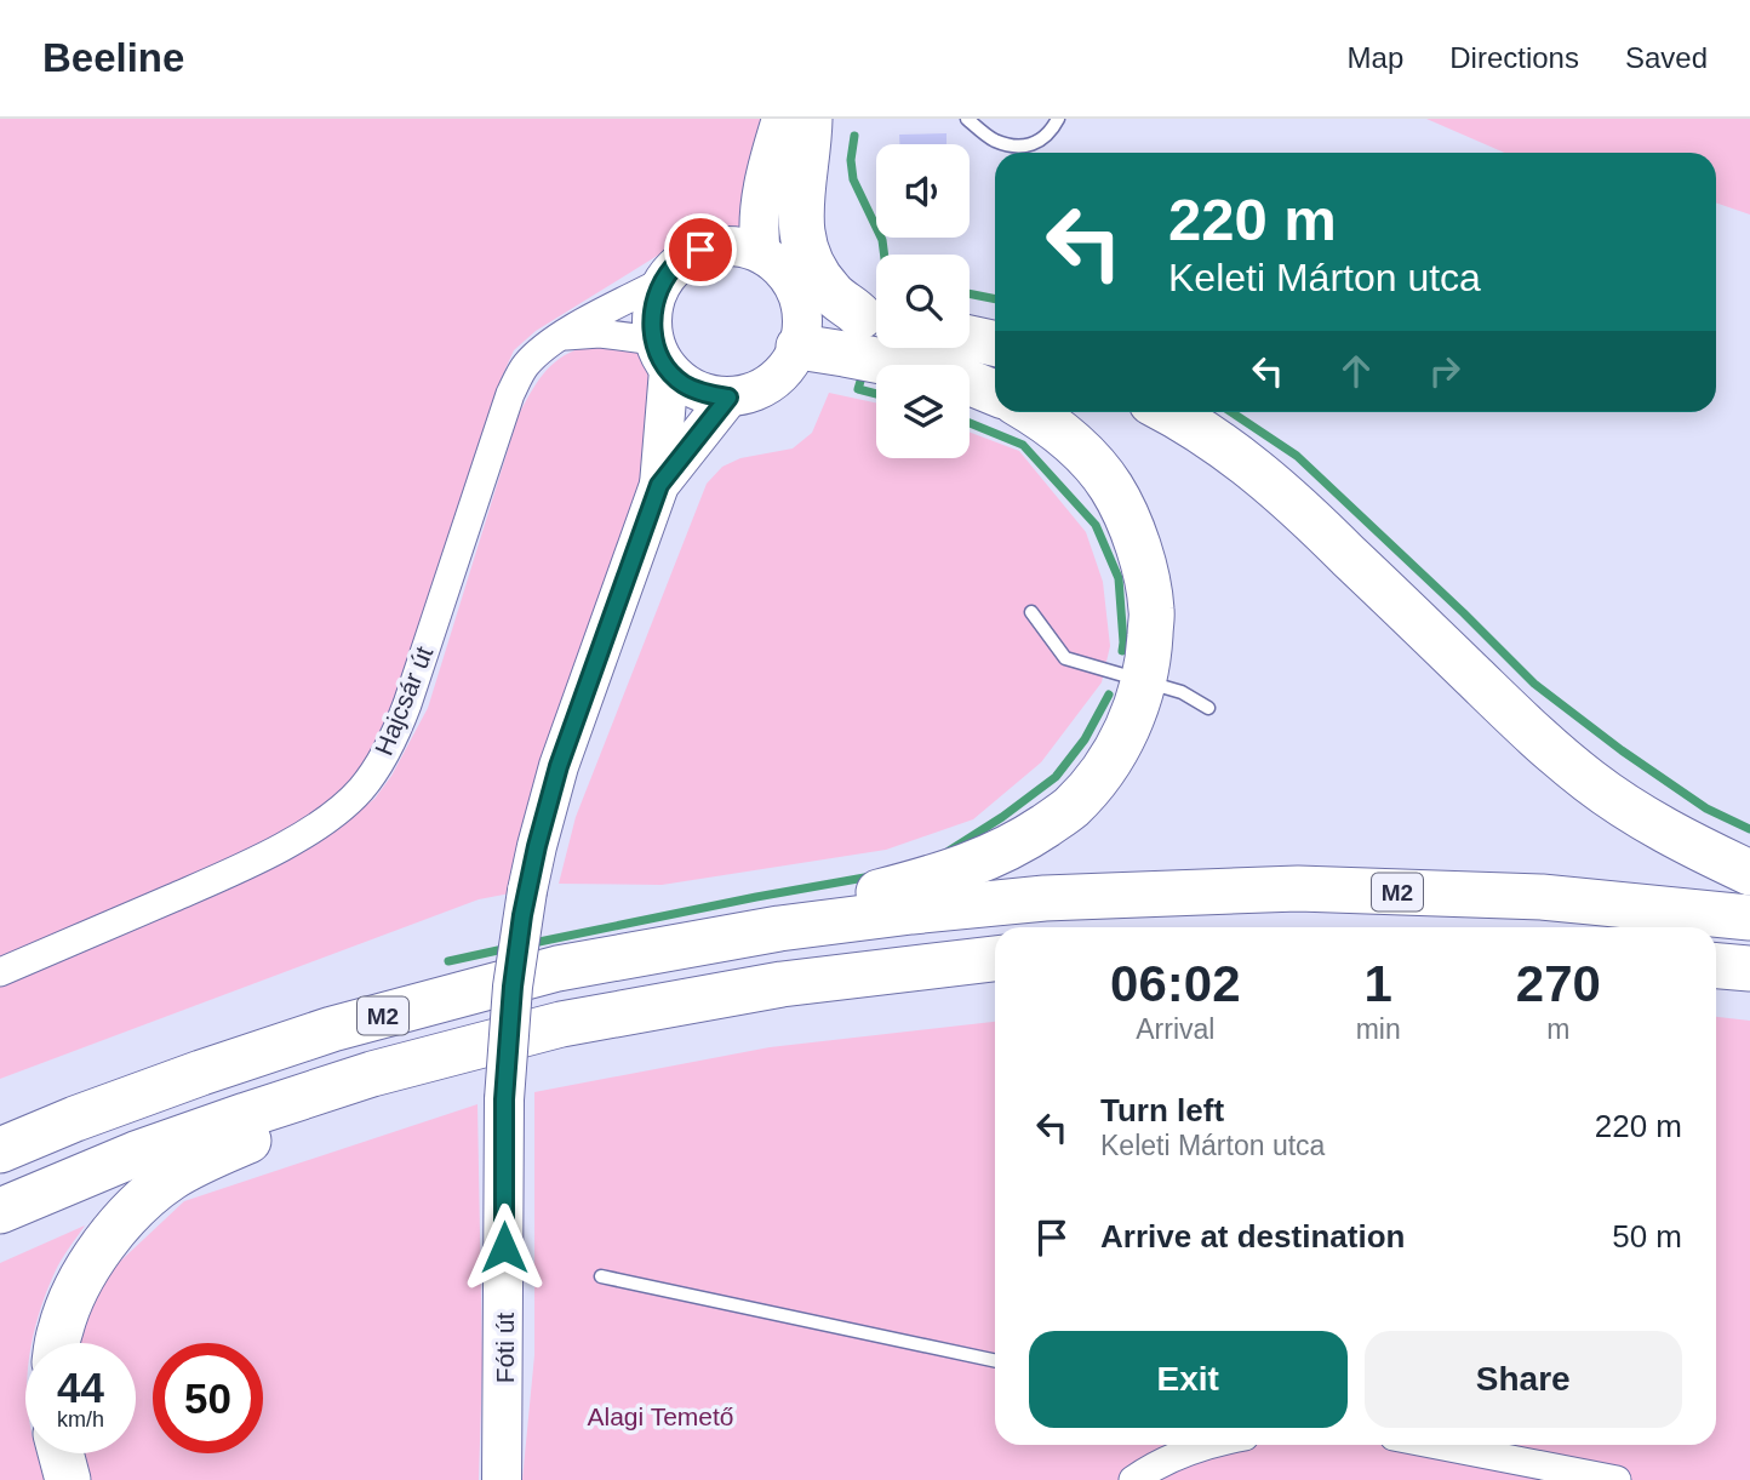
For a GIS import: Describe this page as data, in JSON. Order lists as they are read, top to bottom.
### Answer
{
  "streets": {
    "highway": ["M2"],
    "main road": ["Fóti út"],
    "street": ["Hajcsár út"]
  },
  "crossings": [
    ["Hajcsár út", "Fóti út"]
  ],
  "parks": ["Alagi Temető"],
  "page": {
    "header": "Beeline",
    "nav": ["Map", "Directions", "Saved"],
    "turn": ["220 m", "Keleti Márton utca"],
    "eta": [
      "06:02",
      "Arrival",
      "1",
      "min",
      "270",
      "m"
    ],
    "list": [
      {
        "name": "Turn left",
        "note": "Keleti Márton utca",
        "value": "220 m"
      },
      {
        "name": "Arrive at destination",
        "value": "50 m"
      }
    ],
    "buttons": ["Exit", "Share"],
    "speed": "44 km/h",
    "limit": "50"
  }
}
